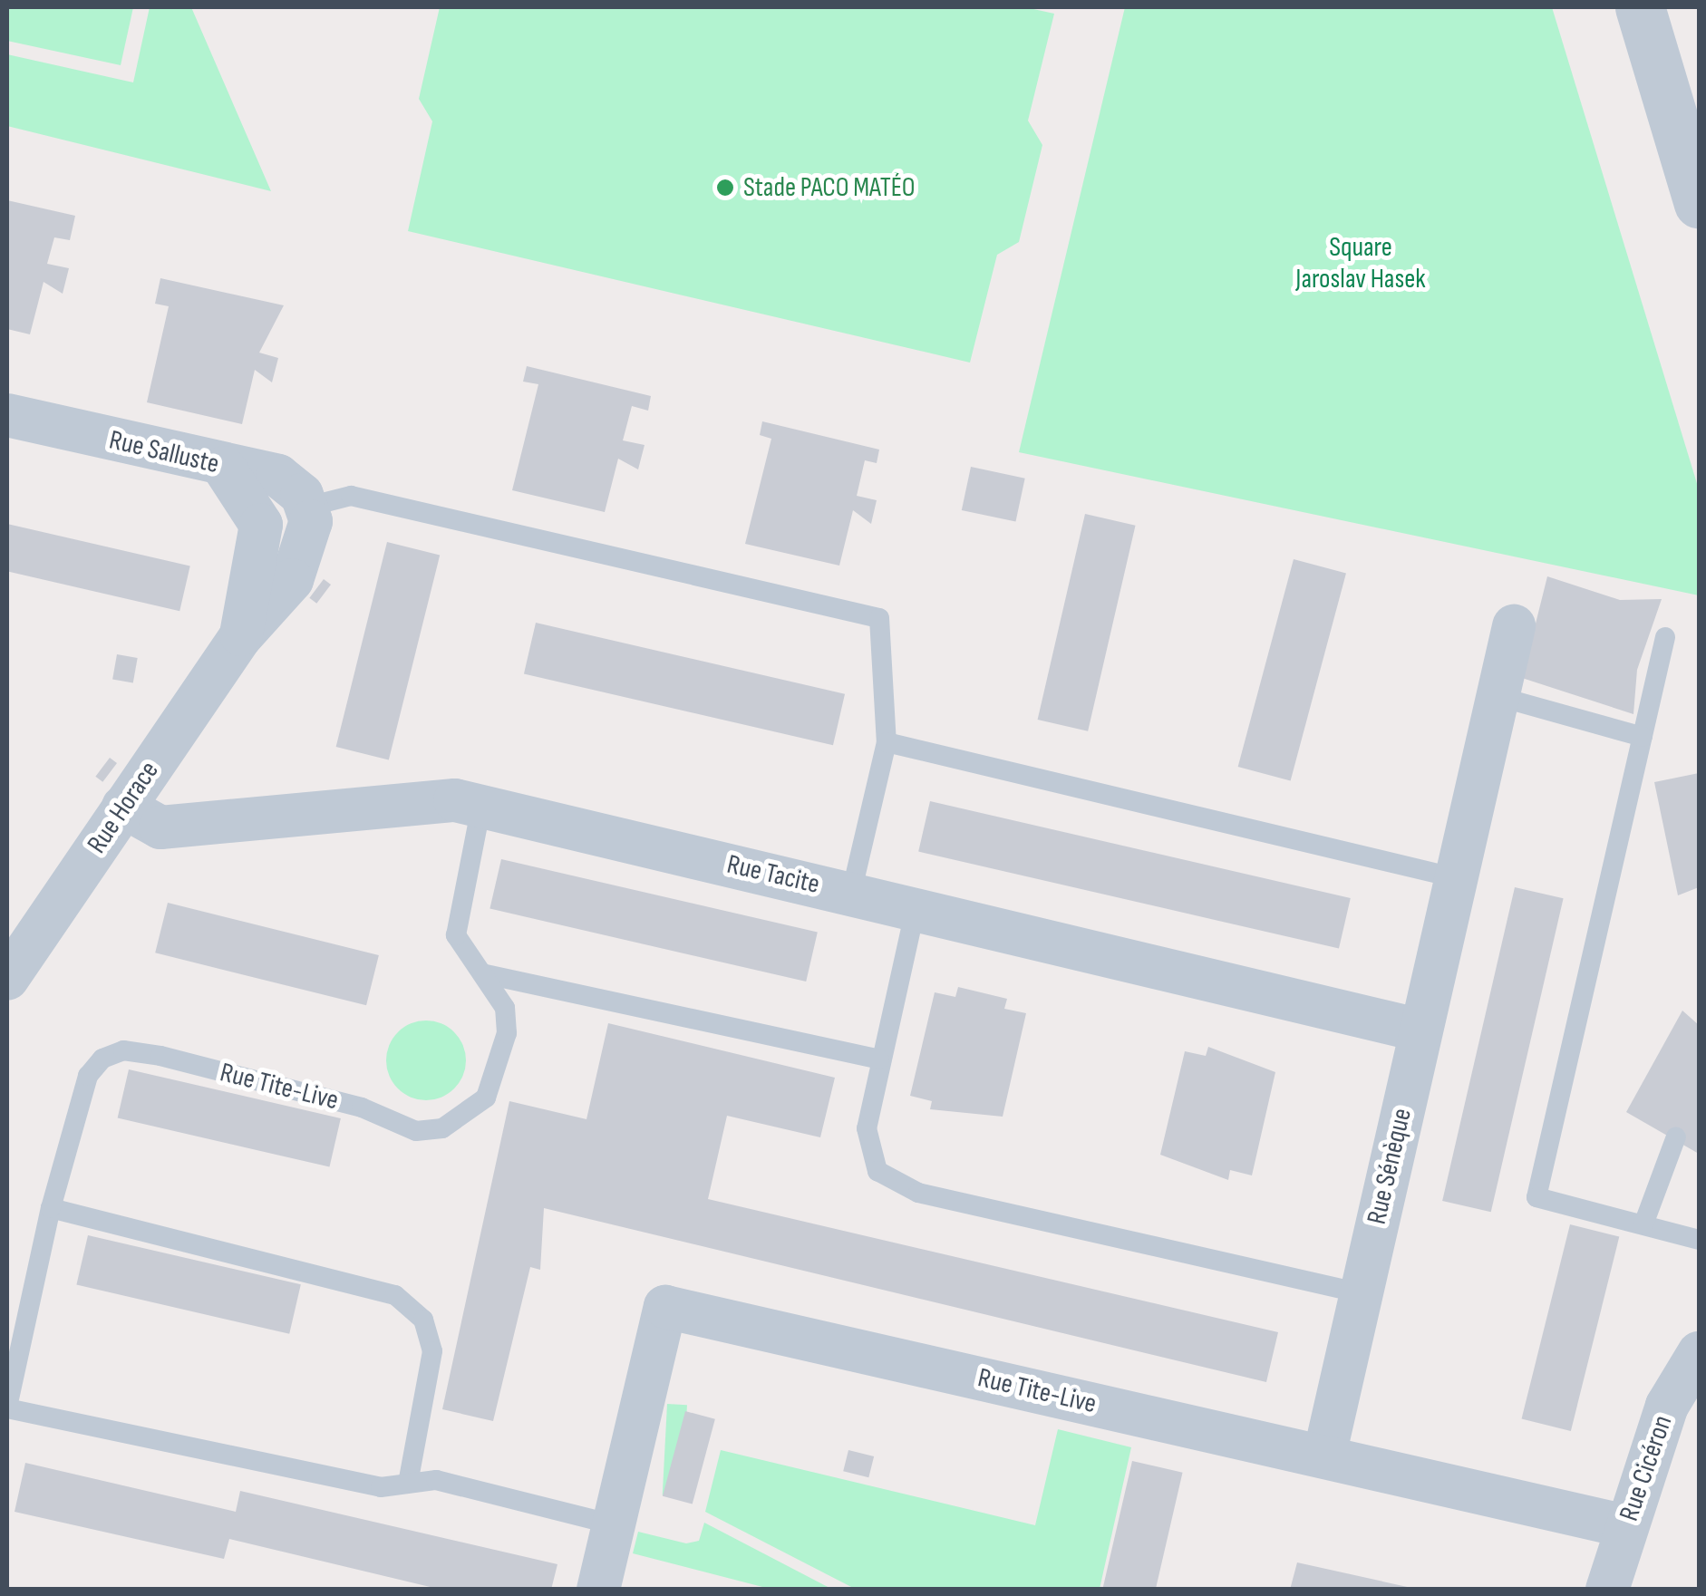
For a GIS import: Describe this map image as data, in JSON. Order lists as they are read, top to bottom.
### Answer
{
  "streets": {
    "street": [
      "Rue Salluste",
      "Rue Horace",
      "Rue Tacite",
      "Rue Tite-Live",
      "Rue Sénèque",
      "Rue Cicéron"
    ]
  },
  "crossings": [
    ["Rue Salluste", "Rue Horace"],
    ["Rue Horace", "Rue Tacite"],
    ["Rue Tacite", "Rue Tite-Live"],
    ["Rue Tacite", "Rue Sénèque"],
    ["Rue Tite-Live", "Rue Sénèque"],
    ["Rue Tite-Live", "Rue Cicéron"]
  ],
  "parks": ["Square Jaroslav Hasek"],
  "places": ["Stade PACO MATÉO"]
}
